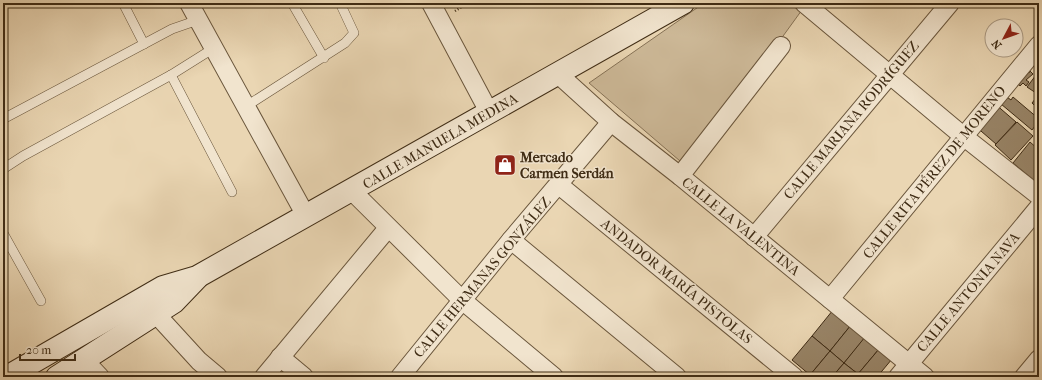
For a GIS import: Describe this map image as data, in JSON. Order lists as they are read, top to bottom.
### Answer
{
  "streets": {
    "street": [
      "CALLE MARIANA RODRÍGUEZ",
      "CALLE MANUELA MEDINA",
      "CALLE RITA PÉREZ DE MORENO",
      "CALLE LA VALENTINA",
      "CALLE HERMANAS GONZÁLEZ",
      "ANDADOR MARÍA PISTOLAS",
      "CALLE ANTONIA NAVA"
    ]
  },
  "crossings": [
    ["CALLE MARIANA RODRÍGUEZ", "CALLE LA VALENTINA"],
    ["CALLE MANUELA MEDINA", "CALLE LA VALENTINA"],
    ["CALLE RITA PÉREZ DE MORENO", "CALLE LA VALENTINA"],
    ["CALLE LA VALENTINA", "CALLE HERMANAS GONZÁLEZ"],
    ["CALLE LA VALENTINA", "CALLE ANTONIA NAVA"],
    ["CALLE HERMANAS GONZÁLEZ", "ANDADOR MARÍA PISTOLAS"]
  ],
  "places": {
    "shop": ["Mercado Carmen Serdán"]
  },
  "scale_bar": "20 m",
  "north": "bottom left"
}
